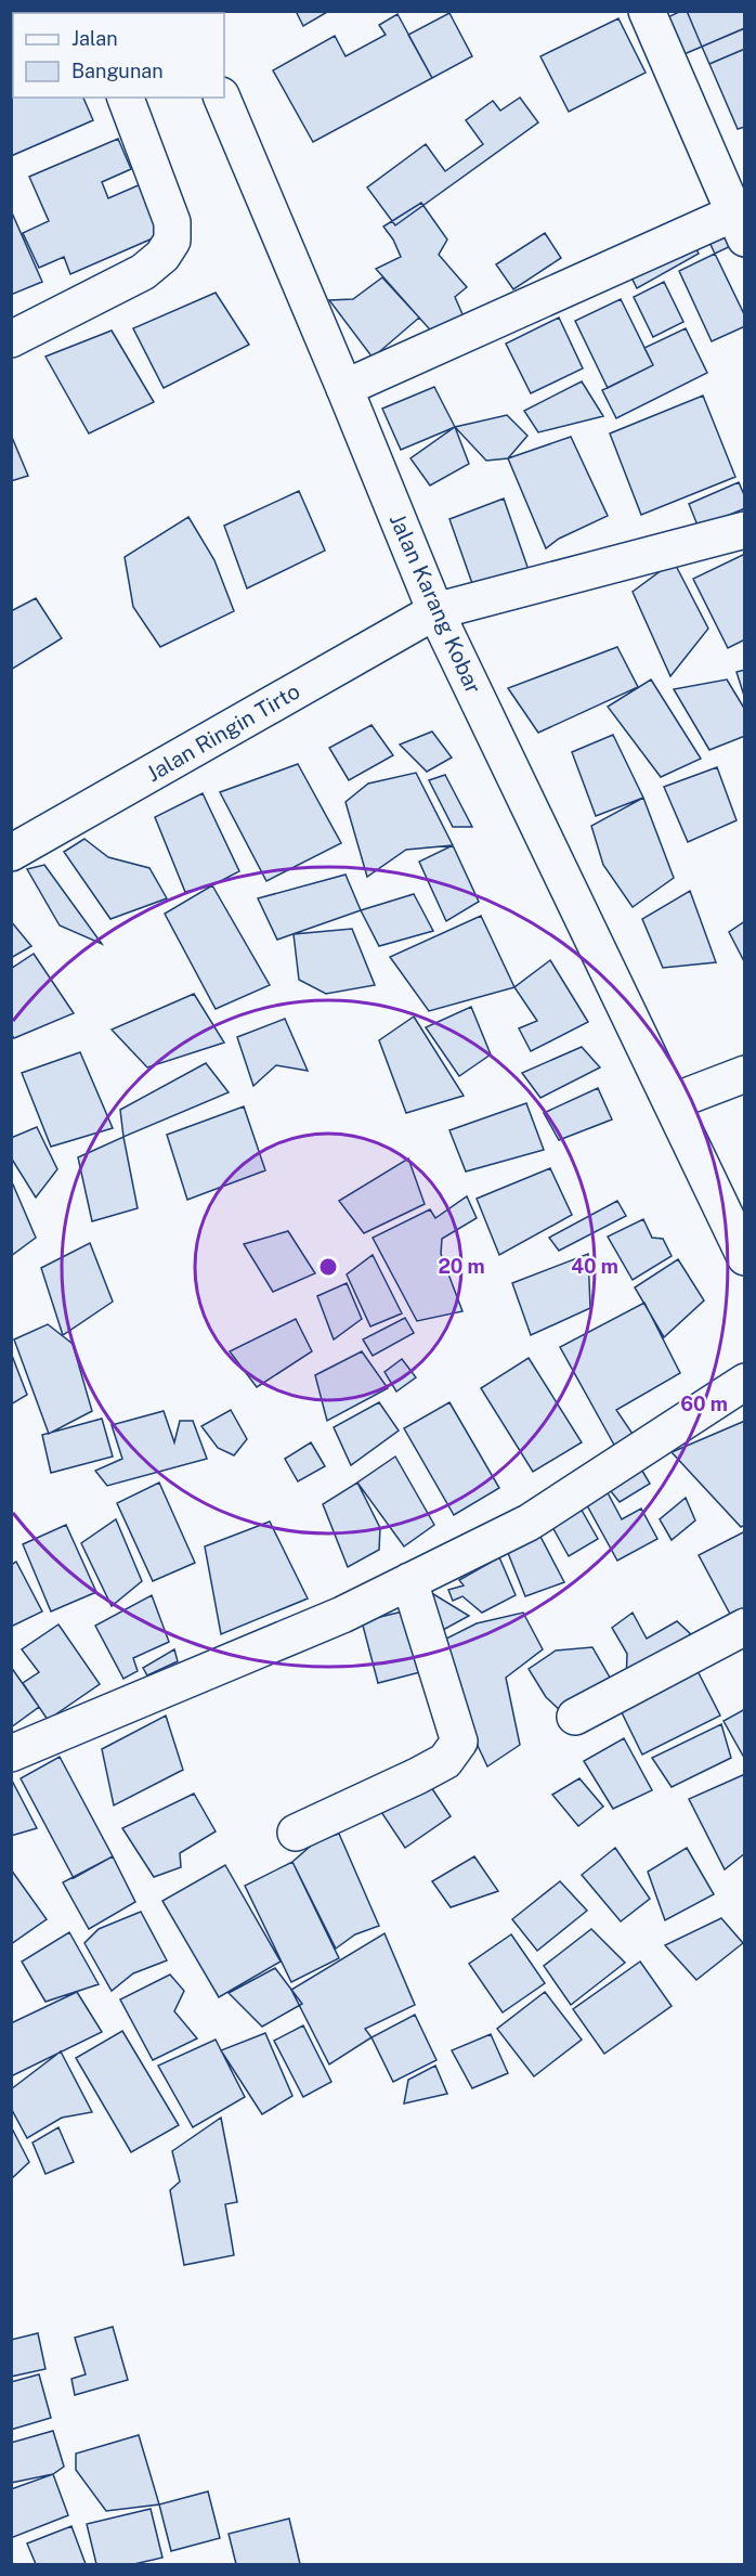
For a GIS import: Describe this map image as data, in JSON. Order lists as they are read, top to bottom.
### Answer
{
  "streets": {
    "street": ["Jalan Karang Kobar", "Jalan Ringin Tirto"]
  },
  "crossings": [
    ["Jalan Karang Kobar", "Jalan Ringin Tirto"]
  ],
  "legend": ["Jalan", "Bangunan"],
  "rings": ["20 m", "40 m", "60 m"]
}
